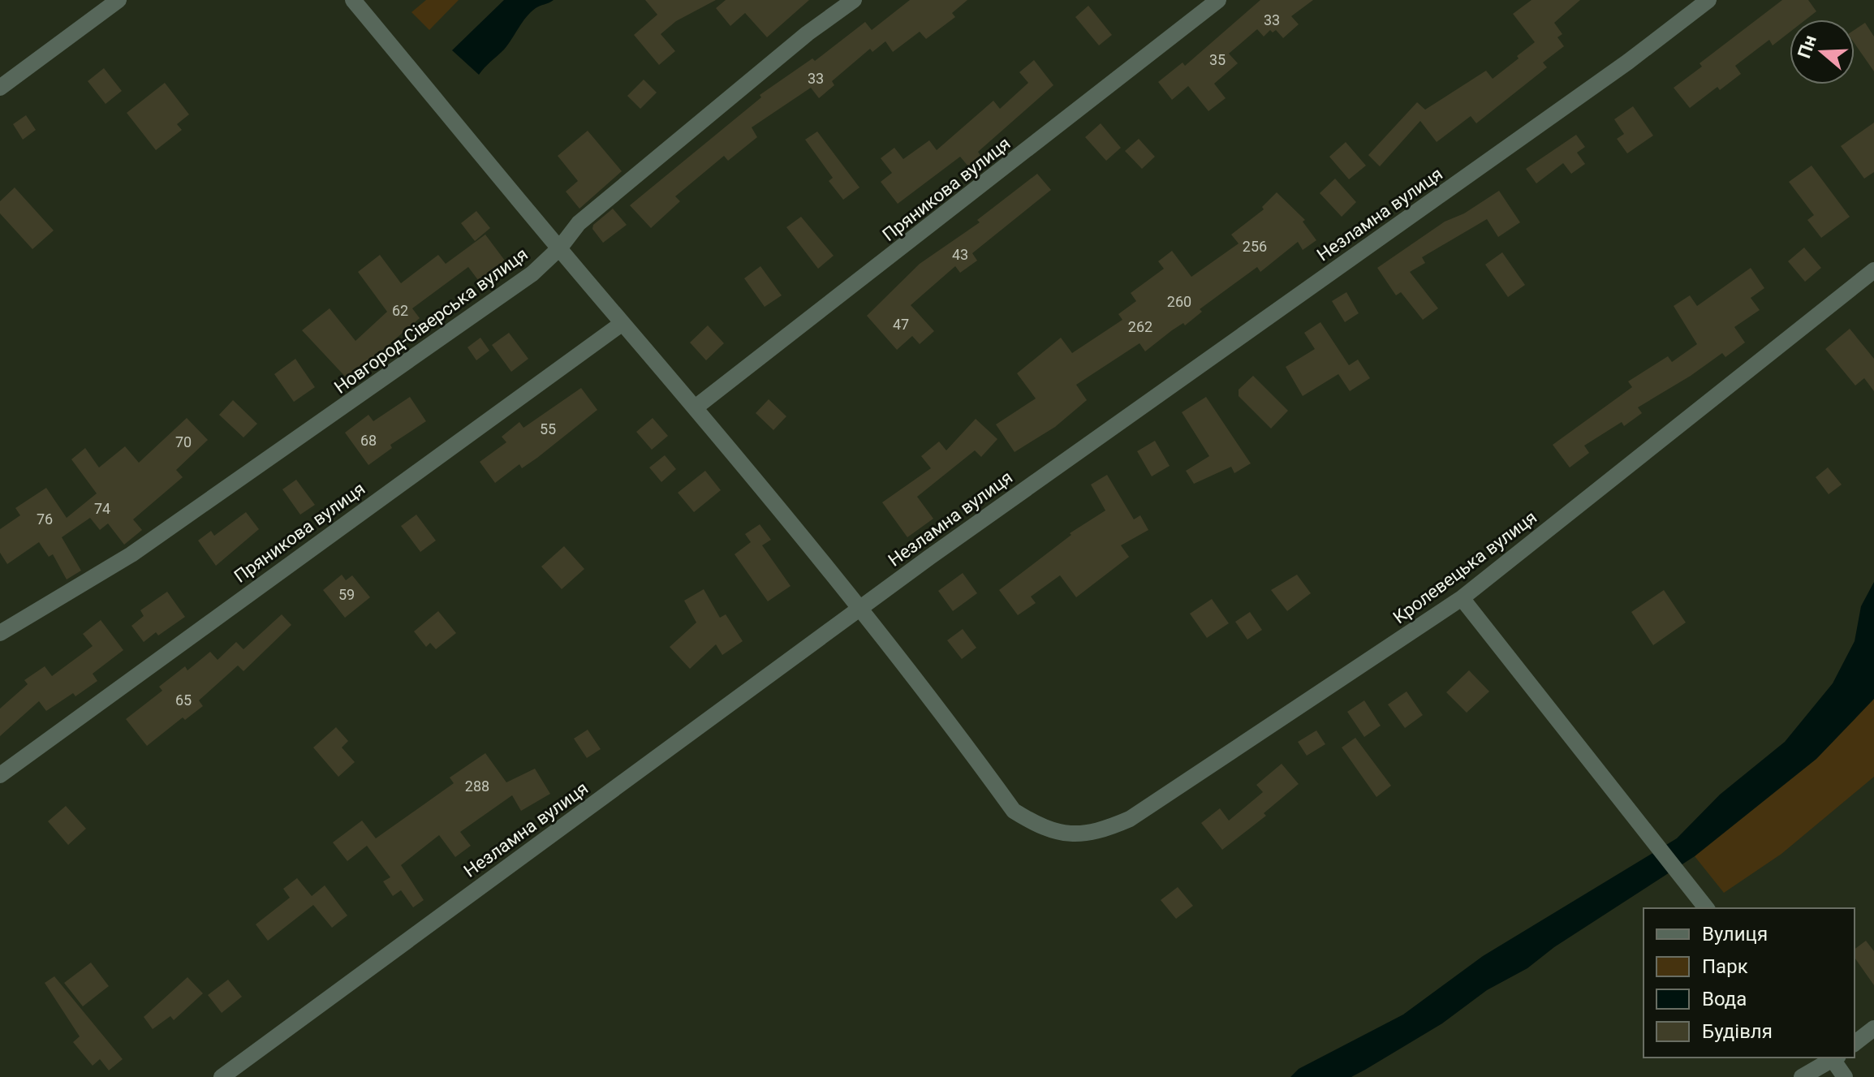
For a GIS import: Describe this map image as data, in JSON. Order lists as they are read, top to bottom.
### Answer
{
  "streets": {
    "street": [
      "Пряникова вулиця",
      "Незламна вулиця",
      "Новгород-Сіверська вулиця",
      "Кролевецька вулиця"
    ]
  },
  "crossings": [
    ["Незламна вулиця", "Кролевецька вулиця"]
  ],
  "house_numbers": [
    "33",
    "35",
    "33",
    "256",
    "43",
    "260",
    "62",
    "47",
    "262",
    "55",
    "68",
    "70",
    "74",
    "76",
    "59",
    "65",
    "288"
  ],
  "legend": [
    "Вулиця",
    "Парк",
    "Вода",
    "Будівля"
  ],
  "north": "left"
}
